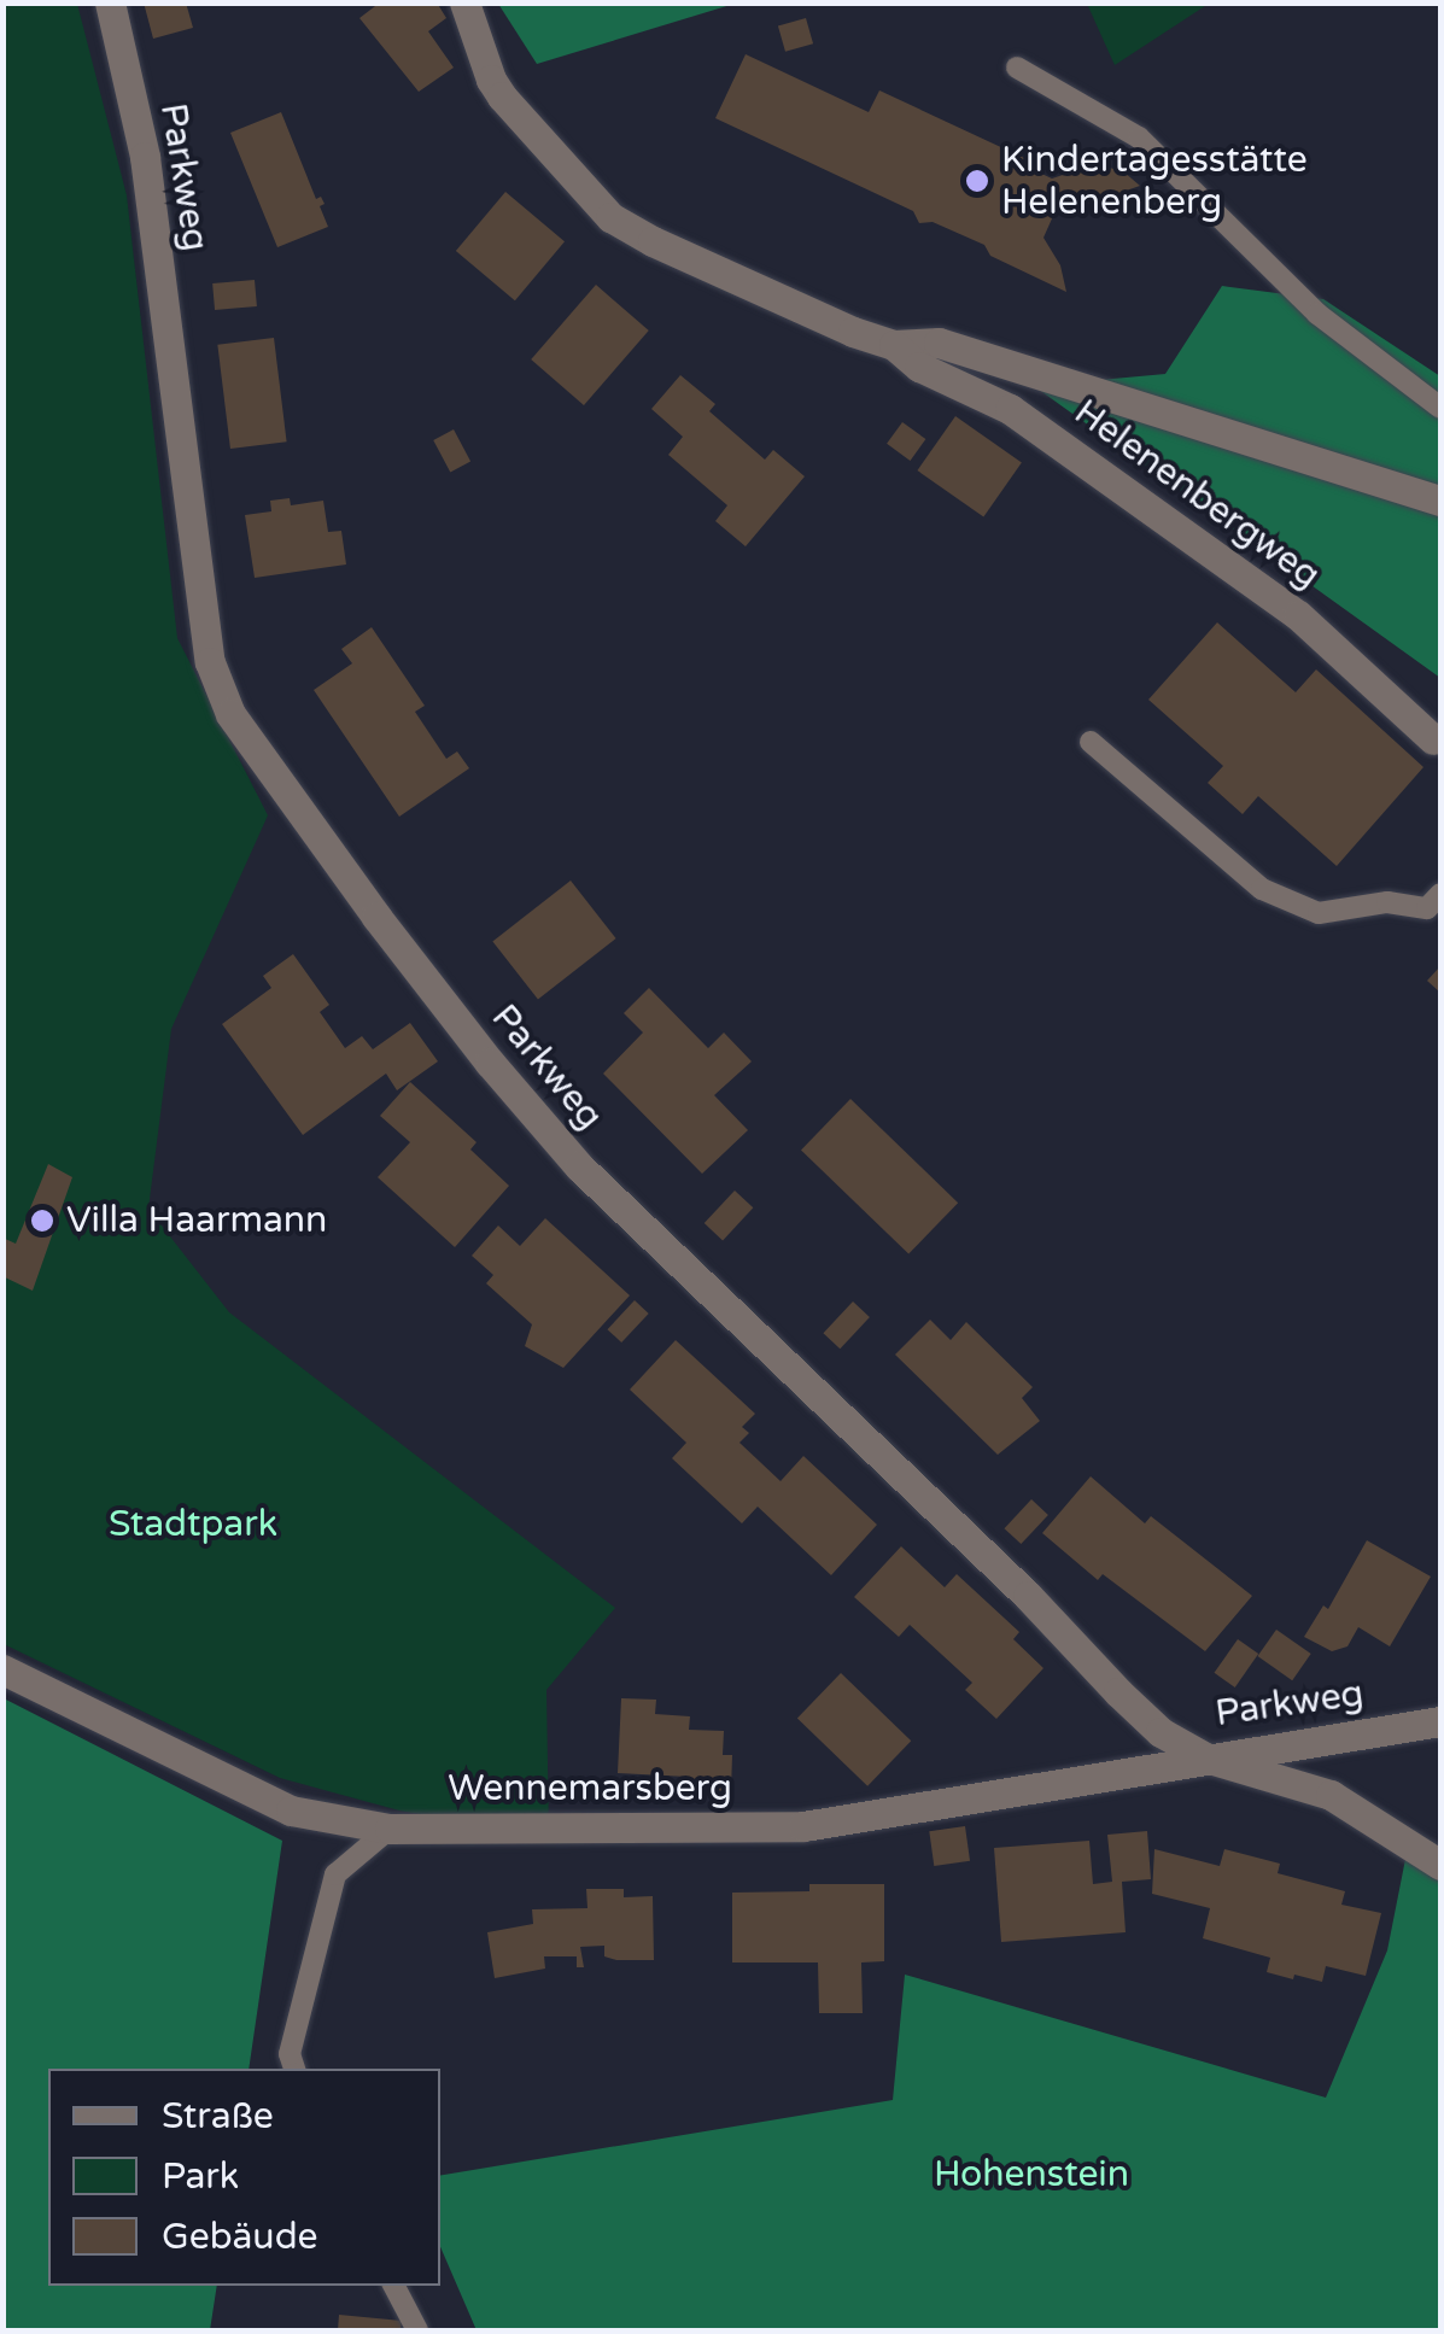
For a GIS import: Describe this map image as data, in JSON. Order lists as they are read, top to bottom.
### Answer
{
  "streets": {
    "street": ["Parkweg", "Helenenbergweg", "Wennemarsberg"]
  },
  "crossings": [
    ["Parkweg", "Wennemarsberg"]
  ],
  "parks": ["Stadtpark", "Hohenstein"],
  "places": ["Kindertagesstätte Helenenberg", "Villa Haarmann"],
  "legend": ["Straße", "Park", "Gebäude"]
}
